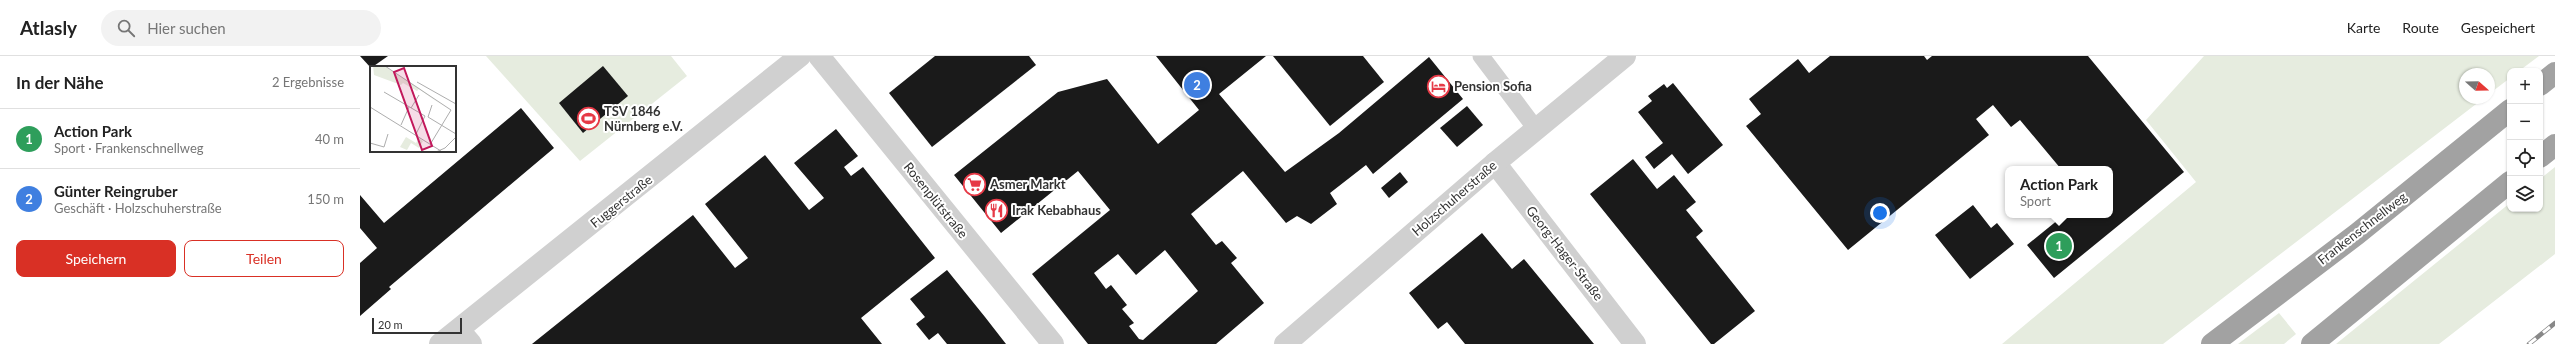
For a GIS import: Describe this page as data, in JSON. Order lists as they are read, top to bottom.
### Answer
{
  "streets": {
    "highway": ["Frankenschnellweg"],
    "street": [
      "Holzschuherstraße",
      "Rosenplütstraße",
      "Fuggerstraße",
      "Georg-Hager-Straße"
    ]
  },
  "crossings": [
    ["Holzschuherstraße", "Georg-Hager-Straße"]
  ],
  "places": {
    "hotel": ["Pension Sofia"],
    "sports": ["TSV 1846 Nürnberg e.V."],
    "supermarket": ["Asmer Markt"],
    "restaurant": ["Irak Kebabhaus"]
  },
  "scale_bar": "20 m",
  "north": "right",
  "page": {
    "header": "Atlasly",
    "search": "Hier suchen",
    "nav": ["Karte", "Route", "Gespeichert"],
    "heading": ["In der Nähe", "2 Ergebnisse"],
    "map_buttons": ["+", "−"],
    "pins": ["2", "1"],
    "list": [
      {
        "mark": "1",
        "name": "Action Park",
        "note": "Sport · Frankenschnellweg",
        "value": "40 m"
      },
      {
        "mark": "2",
        "name": "Günter Reingruber",
        "note": "Geschäft · Holzschuherstraße",
        "value": "150 m"
      }
    ],
    "popup": ["Action Park", "Sport"],
    "buttons": ["Speichern", "Teilen"],
    "scale": "20 m"
  }
}
